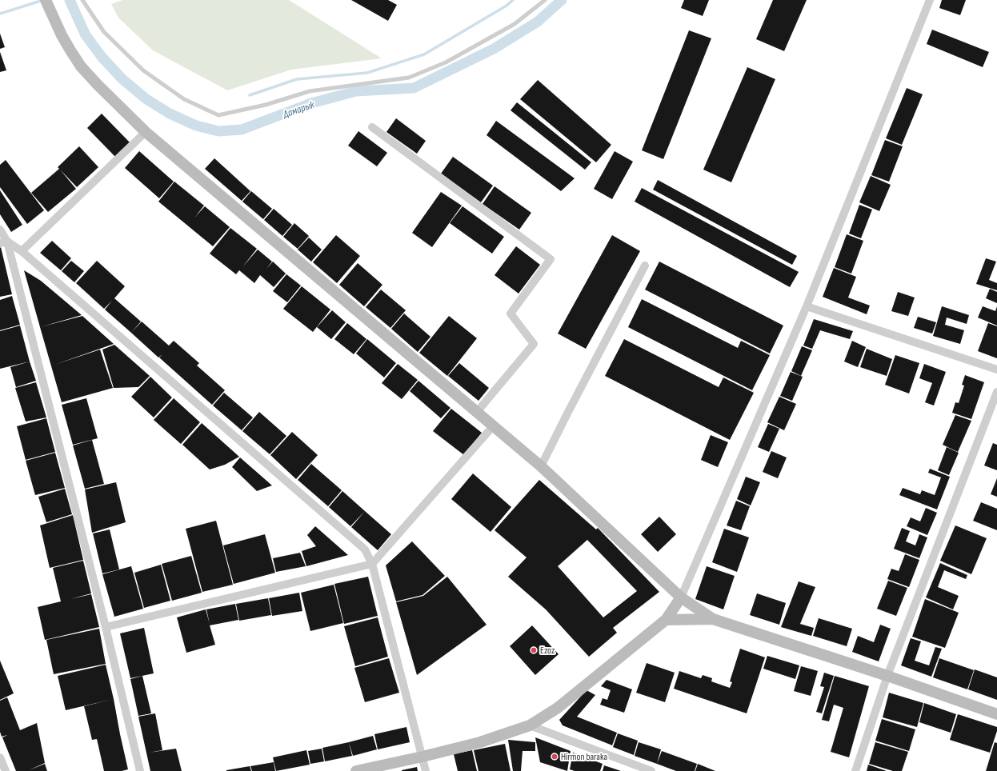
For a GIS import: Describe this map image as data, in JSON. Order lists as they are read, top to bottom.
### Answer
{
  "water": ["Дамарык"],
  "places": ["Ezoz", "Hirmon baraka"]
}
